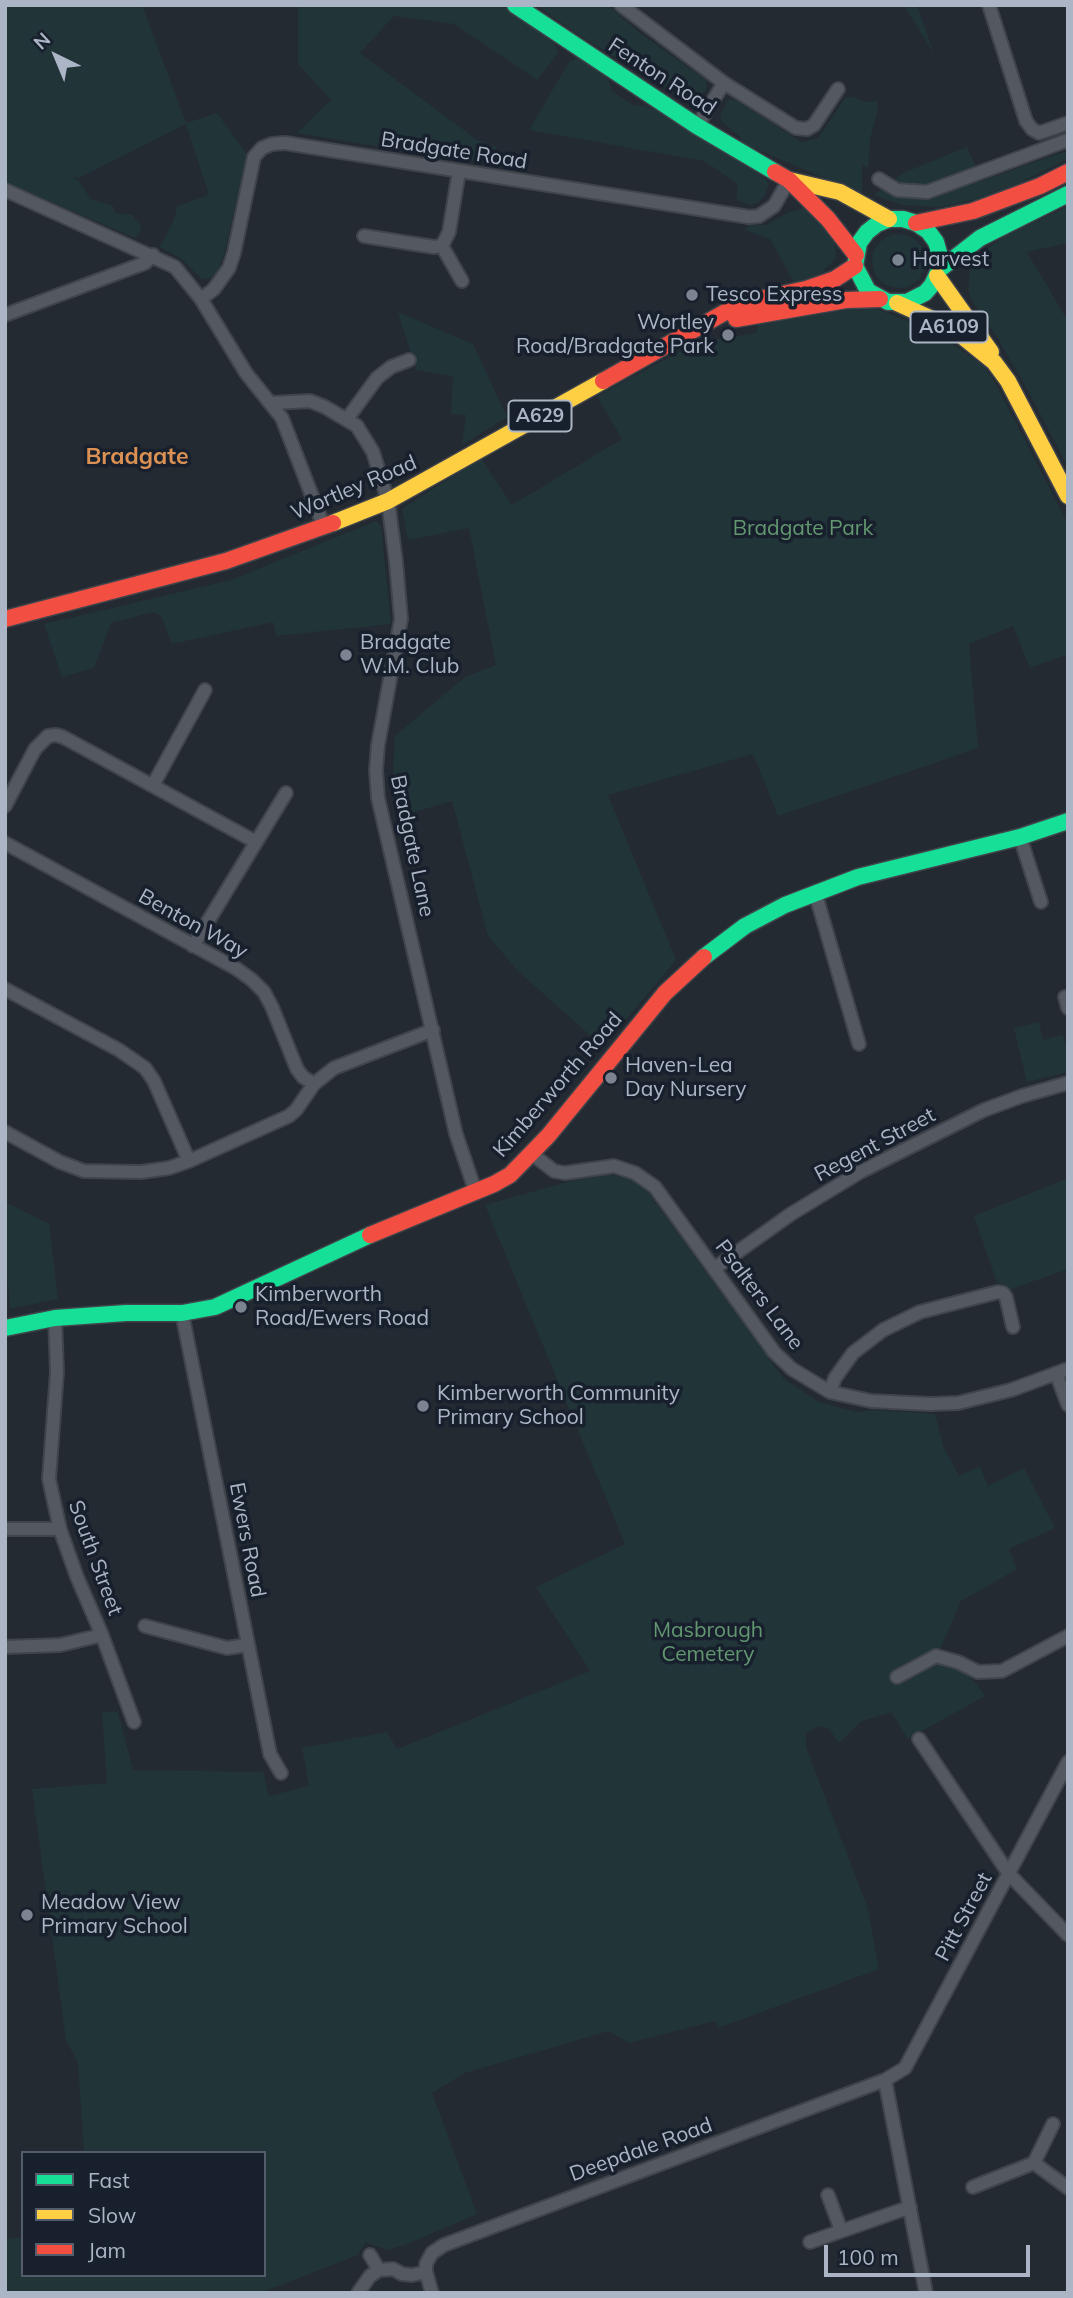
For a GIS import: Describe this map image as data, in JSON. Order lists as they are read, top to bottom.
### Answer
{
  "streets": {
    "main road": [
      "Fenton Road",
      "A6109",
      "A629",
      "Wortley Road",
      "Kimberworth Road"
    ],
    "street": [
      "Bradgate Road",
      "Bradgate Lane",
      "Benton Way",
      "Regent Street",
      "Psalters Lane",
      "Ewers Road",
      "South Street",
      "Pitt Street",
      "Deepdale Road"
    ]
  },
  "crossings": [
    ["Fenton Road", "Bradgate Road"],
    ["Fenton Road", "A6109"],
    ["Fenton Road", "A629"],
    ["Fenton Road", "Wortley Road"],
    ["A6109", "A629"],
    ["A6109", "Wortley Road"],
    ["A629", "Wortley Road"],
    ["Wortley Road", "Bradgate Lane"],
    ["Bradgate Lane", "Kimberworth Road"],
    ["Kimberworth Road", "Psalters Lane"],
    ["Kimberworth Road", "Ewers Road"],
    ["Kimberworth Road", "South Street"],
    ["Regent Street", "Psalters Lane"],
    ["Pitt Street", "Deepdale Road"]
  ],
  "districts": ["Bradgate"],
  "parks": ["Bradgate Park", "Masbrough Cemetery"],
  "places": [
    "Harvest",
    "Tesco Express",
    "Wortley Road/Bradgate Park",
    "Bradgate W.M. Club",
    "Haven-Lea Day Nursery",
    "Kimberworth Road/Ewers Road",
    "Kimberworth Community Primary School",
    "Meadow View Primary School"
  ],
  "legend": ["Fast", "Slow", "Jam"],
  "scale_bar": "100 m",
  "north": "top left"
}
